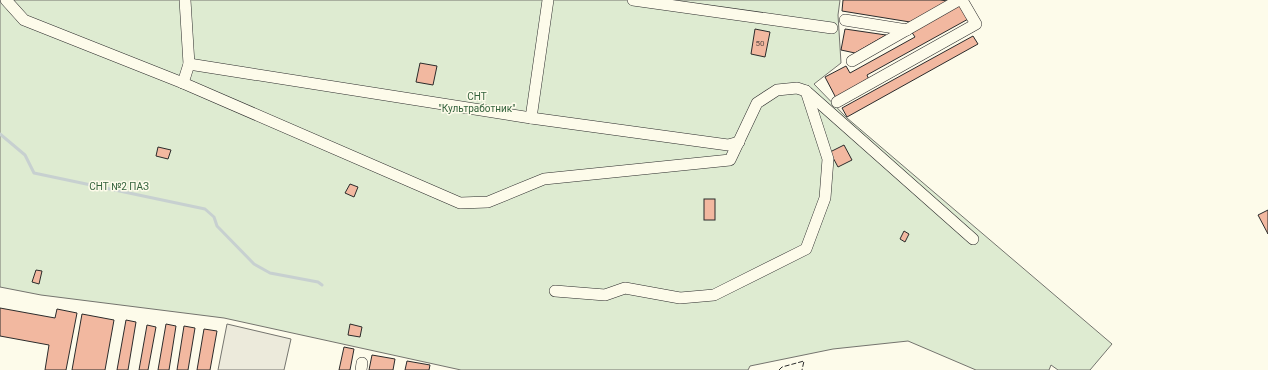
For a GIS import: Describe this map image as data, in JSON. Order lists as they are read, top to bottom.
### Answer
{
  "parks": ["СНТ \"Культработник\"", "СНТ №2 ПАЗ"],
  "house_numbers": ["50"]
}
